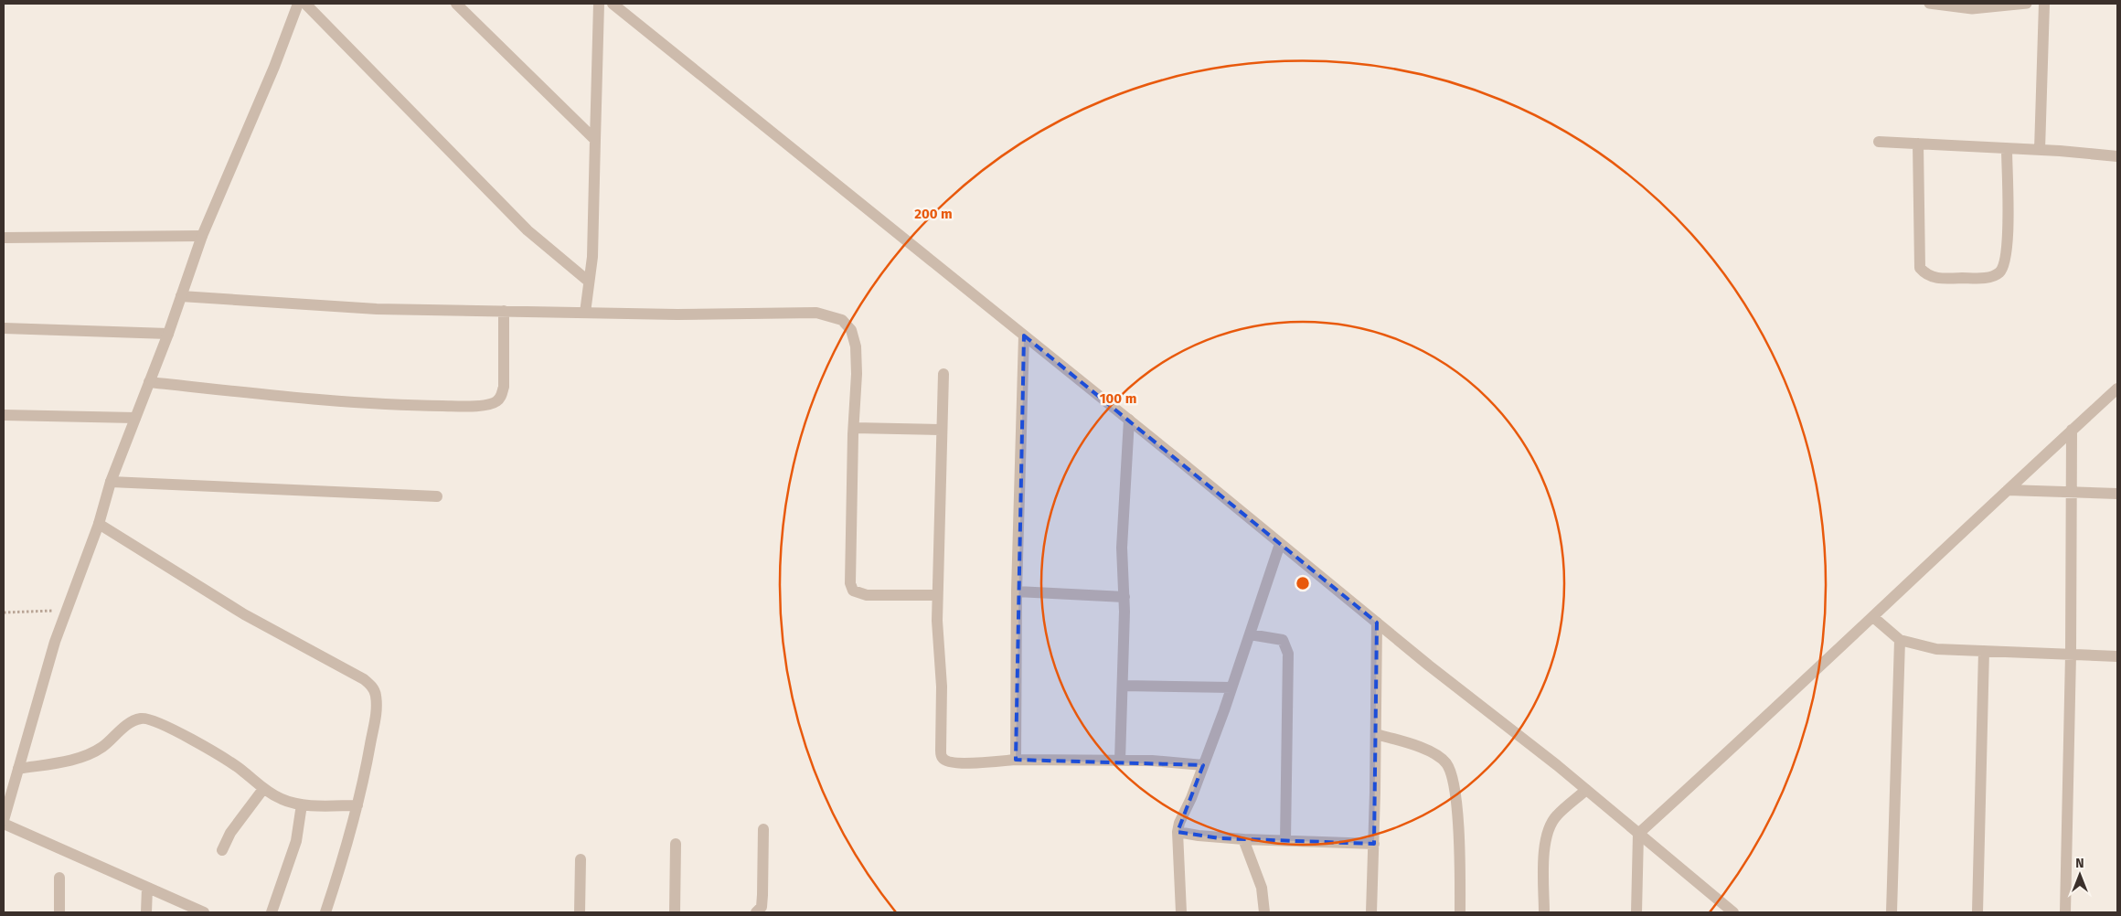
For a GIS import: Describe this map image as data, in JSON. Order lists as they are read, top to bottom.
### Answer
{
  "north": "top",
  "rings": ["200 m", "100 m"]
}
